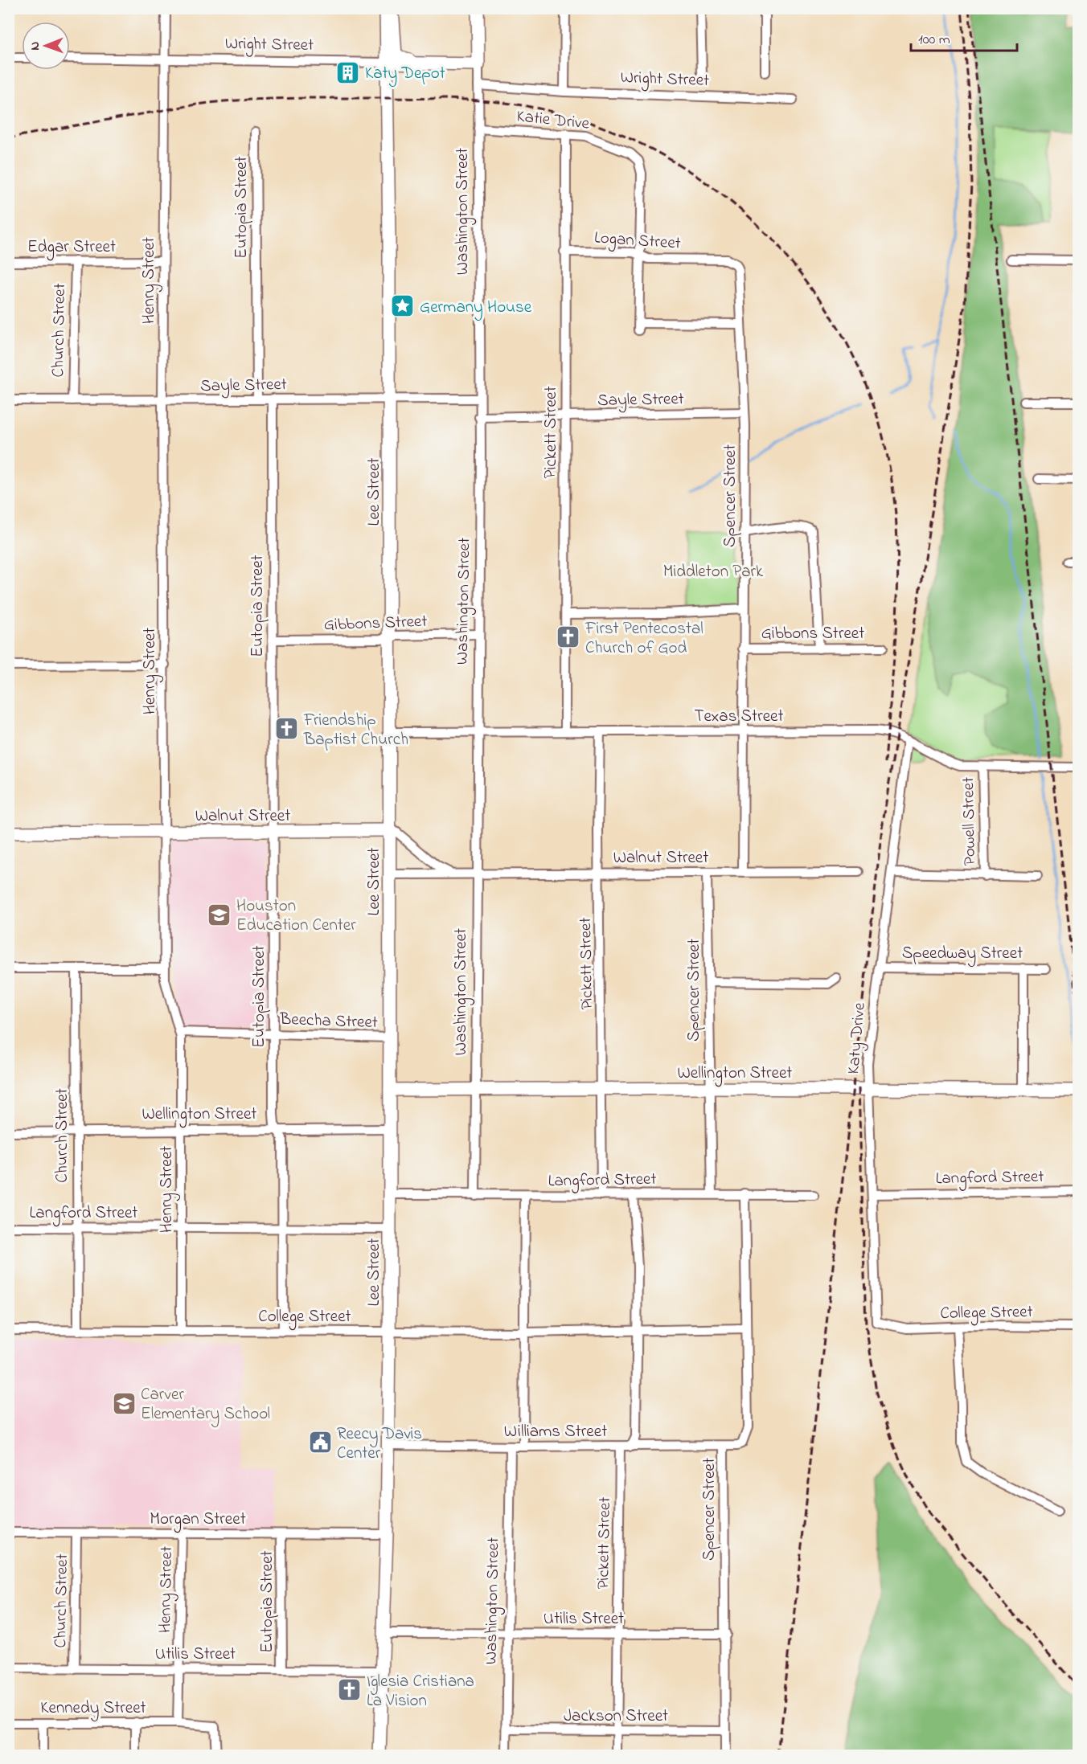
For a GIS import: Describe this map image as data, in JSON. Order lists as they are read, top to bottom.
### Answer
{
  "streets": {
    "main road": [
      "Wright Street",
      "Washington Street",
      "Lee Street",
      "Walnut Street",
      "Wellington Street"
    ],
    "street": [
      "Katie Drive",
      "Eutopia Street",
      "Logan Street",
      "Edgar Street",
      "Henry Street",
      "Church Street",
      "Sayle Street",
      "Pickett Street",
      "Spencer Street",
      "Gibbons Street",
      "Texas Street",
      "Powell Street",
      "Speedway Street",
      "Beecha Street",
      "Katy Drive",
      "Langford Street",
      "College Street",
      "Williams Street",
      "Morgan Street",
      "Utilis Street",
      "Kennedy Street",
      "Jackson Street"
    ]
  },
  "crossings": [
    ["Wright Street", "Washington Street"],
    ["Wright Street", "Henry Street"],
    ["Wright Street", "Lee Street"],
    ["Katie Drive", "Washington Street"],
    ["Katie Drive", "Logan Street"],
    ["Katie Drive", "Pickett Street"],
    ["Eutopia Street", "Sayle Street"],
    ["Eutopia Street", "Gibbons Street"],
    ["Eutopia Street", "Walnut Street"],
    ["Eutopia Street", "Beecha Street"],
    ["Eutopia Street", "Wellington Street"],
    ["Eutopia Street", "Langford Street"],
    ["Eutopia Street", "College Street"],
    ["Eutopia Street", "Morgan Street"],
    ["Eutopia Street", "Utilis Street"],
    ["Washington Street", "Sayle Street"],
    ["Washington Street", "Gibbons Street"],
    ["Washington Street", "Texas Street"],
    ["Washington Street", "Walnut Street"],
    ["Washington Street", "Wellington Street"],
    ["Washington Street", "Langford Street"],
    ["Washington Street", "Williams Street"],
    ["Washington Street", "Utilis Street"],
    ["Washington Street", "Jackson Street"],
    ["Logan Street", "Pickett Street"],
    ["Logan Street", "Spencer Street"],
    ["Edgar Street", "Henry Street"],
    ["Edgar Street", "Church Street"],
    ["Henry Street", "Sayle Street"],
    ["Henry Street", "Walnut Street"],
    ["Henry Street", "Beecha Street"],
    ["Henry Street", "Wellington Street"],
    ["Henry Street", "Langford Street"],
    ["Henry Street", "College Street"],
    ["Henry Street", "Morgan Street"],
    ["Henry Street", "Utilis Street"],
    ["Henry Street", "Kennedy Street"],
    ["Church Street", "Sayle Street"],
    ["Church Street", "Wellington Street"],
    ["Church Street", "Langford Street"],
    ["Church Street", "College Street"],
    ["Church Street", "Morgan Street"],
    ["Church Street", "Utilis Street"],
    ["Sayle Street", "Pickett Street"],
    ["Sayle Street", "Lee Street"],
    ["Sayle Street", "Spencer Street"],
    ["Pickett Street", "Gibbons Street"],
    ["Pickett Street", "Texas Street"],
    ["Pickett Street", "Walnut Street"],
    ["Pickett Street", "Wellington Street"],
    ["Pickett Street", "Langford Street"],
    ["Pickett Street", "Williams Street"],
    ["Pickett Street", "Utilis Street"],
    ["Pickett Street", "Jackson Street"],
    ["Lee Street", "Gibbons Street"],
    ["Lee Street", "Texas Street"],
    ["Lee Street", "Walnut Street"],
    ["Lee Street", "Beecha Street"],
    ["Lee Street", "Wellington Street"],
    ["Lee Street", "Langford Street"],
    ["Lee Street", "College Street"],
    ["Lee Street", "Williams Street"],
    ["Lee Street", "Morgan Street"],
    ["Lee Street", "Utilis Street"],
    ["Spencer Street", "Gibbons Street"],
    ["Spencer Street", "Texas Street"],
    ["Spencer Street", "Walnut Street"],
    ["Spencer Street", "Wellington Street"],
    ["Spencer Street", "Langford Street"],
    ["Spencer Street", "College Street"],
    ["Spencer Street", "Williams Street"],
    ["Spencer Street", "Utilis Street"],
    ["Spencer Street", "Jackson Street"],
    ["Texas Street", "Powell Street"],
    ["Texas Street", "Katy Drive"],
    ["Speedway Street", "Katy Drive"],
    ["Katy Drive", "Wellington Street"],
    ["Katy Drive", "Langford Street"],
    ["Katy Drive", "College Street"]
  ],
  "parks": ["Middleton Park"],
  "places": {
    "building": ["Katy Depot"],
    "place": ["Germany House"],
    "church": ["First Pentecostal Church of God", "Friendship Baptist Church", "Iglesia Cristiana La Vision"],
    "school or university": ["Houston Education Center", "Carver Elementary School"],
    "public building": ["Reecy Davis Center"]
  },
  "scale_bar": "100 m",
  "north": "left"
}
